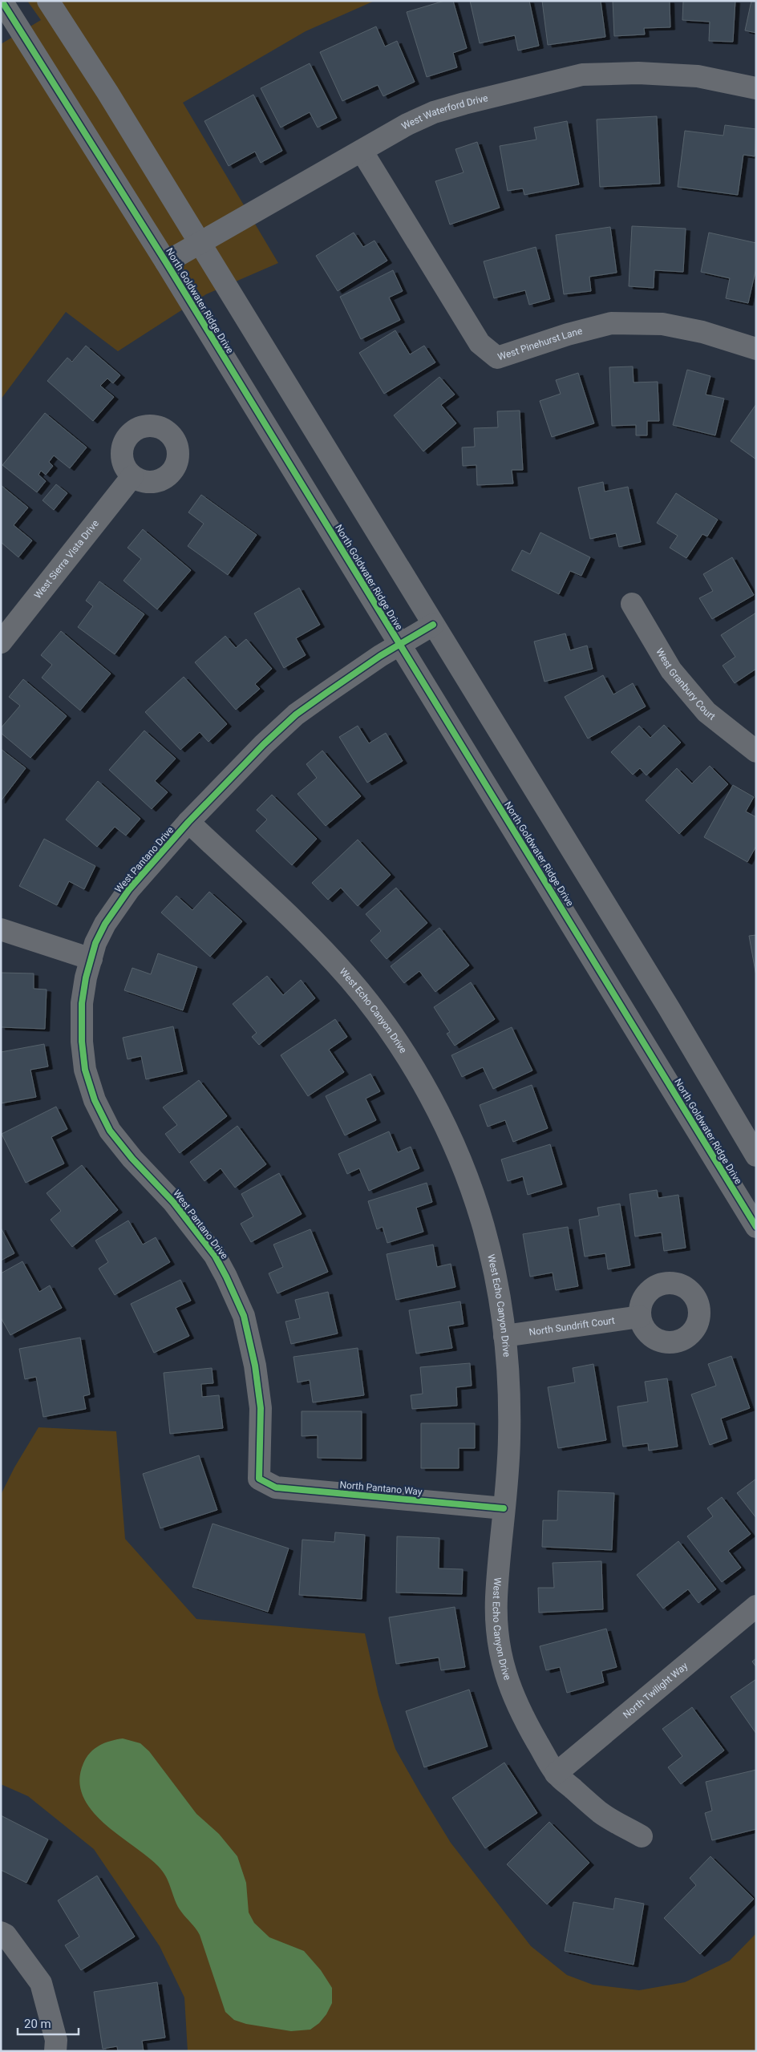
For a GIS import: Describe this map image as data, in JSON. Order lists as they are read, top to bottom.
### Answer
{
  "streets": {
    "street": [
      "West Waterford Drive",
      "North Goldwater Ridge Drive",
      "West Pinehurst Lane",
      "West Sierra Vista Drive",
      "West Granbury Court",
      "West Pantano Drive",
      "West Echo Canyon Drive",
      "North Sundrift Court",
      "North Pantano Way",
      "North Twilight Way"
    ]
  },
  "crossings": [
    ["West Waterford Drive", "North Goldwater Ridge Drive"],
    ["West Waterford Drive", "West Pinehurst Lane"],
    ["North Goldwater Ridge Drive", "West Pantano Drive"],
    ["West Pantano Drive", "West Echo Canyon Drive"],
    ["West Pantano Drive", "North Pantano Way"],
    ["West Echo Canyon Drive", "North Sundrift Court"],
    ["West Echo Canyon Drive", "North Pantano Way"],
    ["West Echo Canyon Drive", "North Twilight Way"]
  ],
  "scale_bar": "20 m"
}
